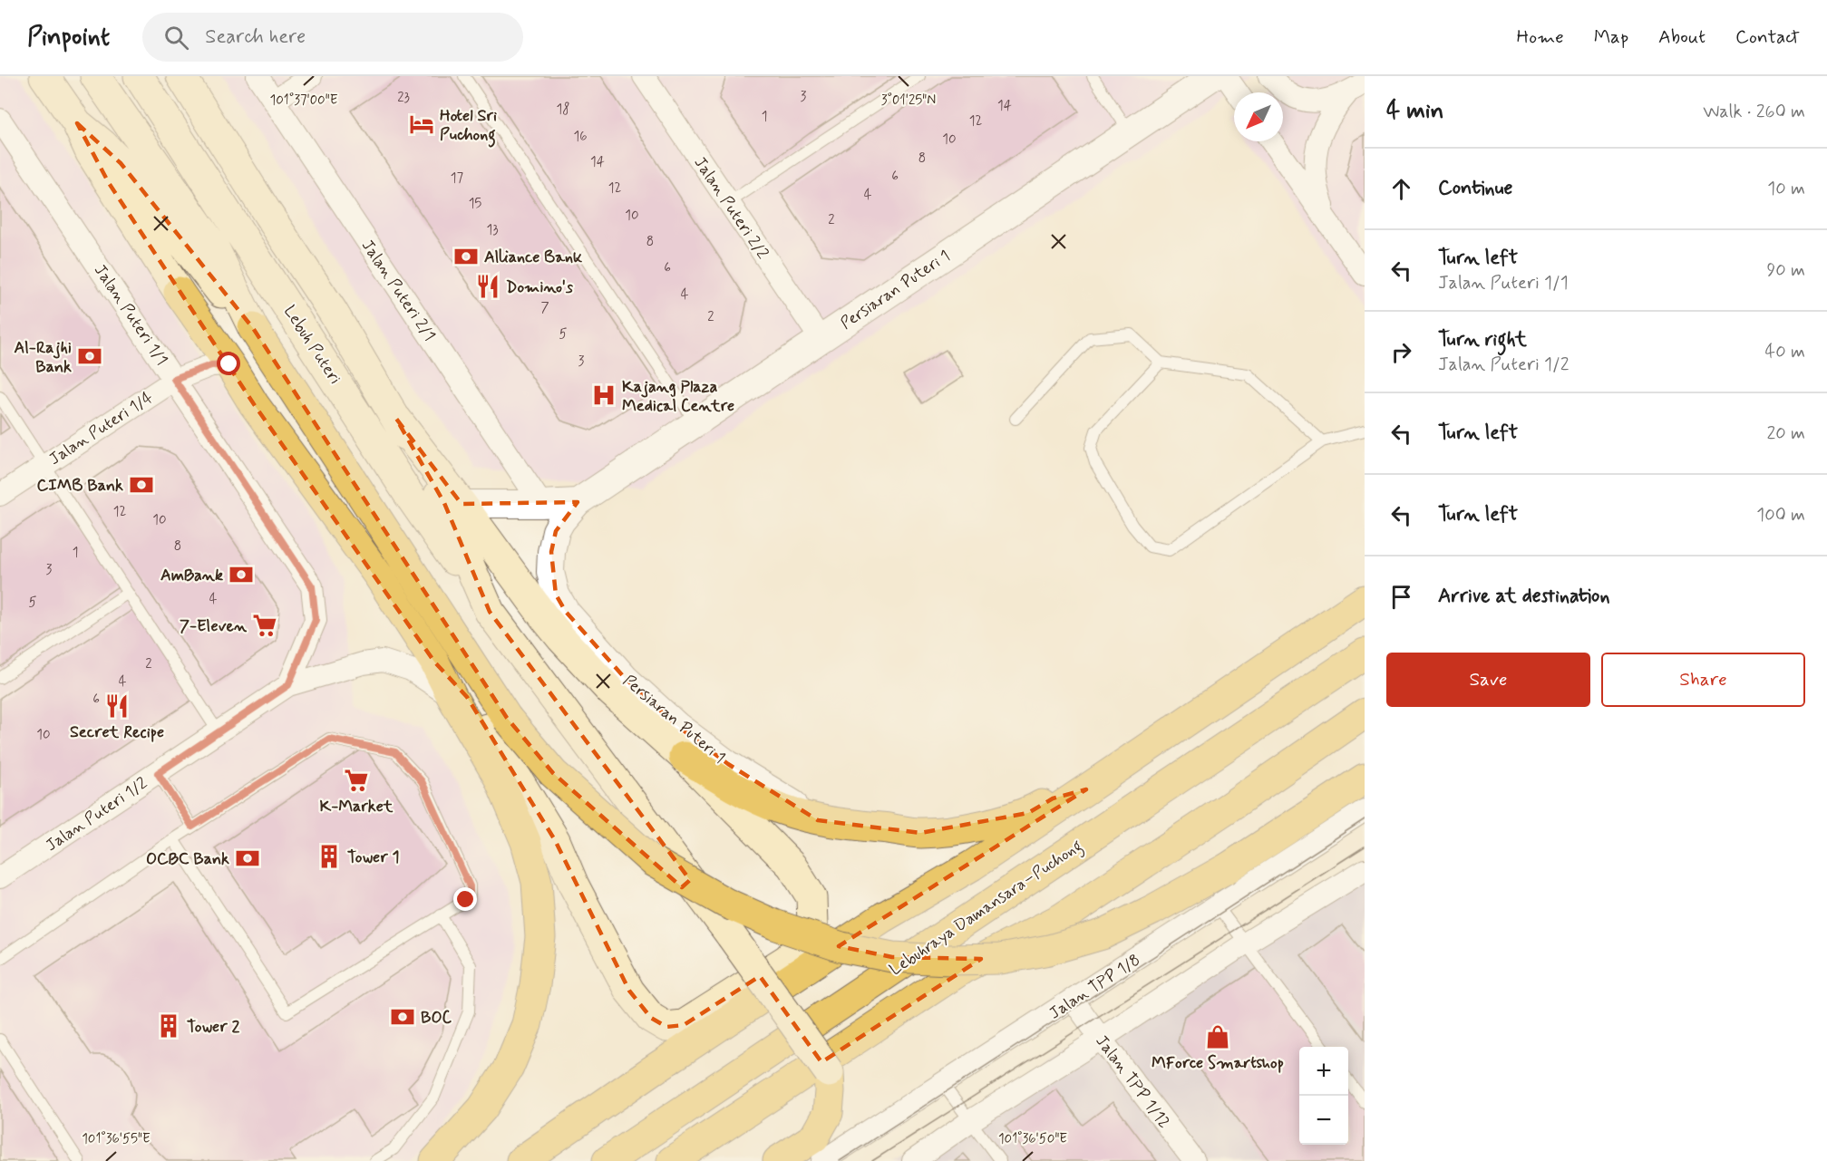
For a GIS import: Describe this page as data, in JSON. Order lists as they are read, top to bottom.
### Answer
{
  "streets": {
    "highway": ["Lebuhraya Damansara–Puchong"],
    "main road": ["Lebuh Puteri"],
    "street": [
      "Jalan Puteri 2/2",
      "Persiaran Puteri 1",
      "Jalan Puteri 2/1",
      "Jalan Puteri 1/1",
      "Jalan Puteri 1/4",
      "Jalan Puteri 1/2",
      "Jalan TPP 1/8",
      "Jalan TPP 1/12"
    ]
  },
  "crossings": [
    ["Jalan Puteri 2/2", "Persiaran Puteri 1"],
    ["Jalan Puteri 1/1", "Jalan Puteri 1/4"],
    ["Jalan Puteri 1/1", "Jalan Puteri 1/2"],
    ["Jalan TPP 1/8", "Jalan TPP 1/12"]
  ],
  "places": {
    "hotel": ["Hotel Sri Puchong"],
    "bank": [
      "Alliance Bank",
      "Al-Rajhi Bank",
      "CIMB Bank",
      "AmBank",
      "OCBC Bank",
      "BOC"
    ],
    "restaurant": ["Domino's", "Secret Recipe"],
    "hospital": ["Kajang Plaza Medical Centre"],
    "supermarket": ["7-Eleven", "K-Market"],
    "building": ["Tower 1", "Tower 2"],
    "shop": ["MForce Smartshop"]
  },
  "house_numbers": [
    "3",
    "23",
    "14",
    "18",
    "1",
    "12",
    "16",
    "10",
    "8",
    "14",
    "6",
    "17",
    "12",
    "4",
    "15",
    "10",
    "2",
    "13",
    "8",
    "6",
    "4",
    "7",
    "2",
    "5",
    "3",
    "12",
    "10",
    "8",
    "1",
    "3",
    "4",
    "5",
    "2",
    "4",
    "6",
    "10"
  ],
  "north": "bottom left",
  "page": {
    "header": "Pinpoint",
    "search": "Search here",
    "nav": [
      "Home",
      "Map",
      "About",
      "Contact"
    ],
    "heading": ["4 min", "Walk · 260 m"],
    "list": [
      ["Continue", "10 m"],
      ["Turn left", "Jalan Puteri 1/1", "90 m"],
      ["Turn right", "Jalan Puteri 1/2", "40 m"],
      ["Turn left", "20 m"],
      ["Turn left", "100 m"],
      "Arrive at destination"
    ],
    "buttons": ["Save", "Share"],
    "map_buttons": ["+", "−"]
  },
  "coordinates": [
    "101°37'00\"E",
    "3°01'25\"N",
    "101°36'55\"E",
    "101°36'50\"E"
  ]
}
